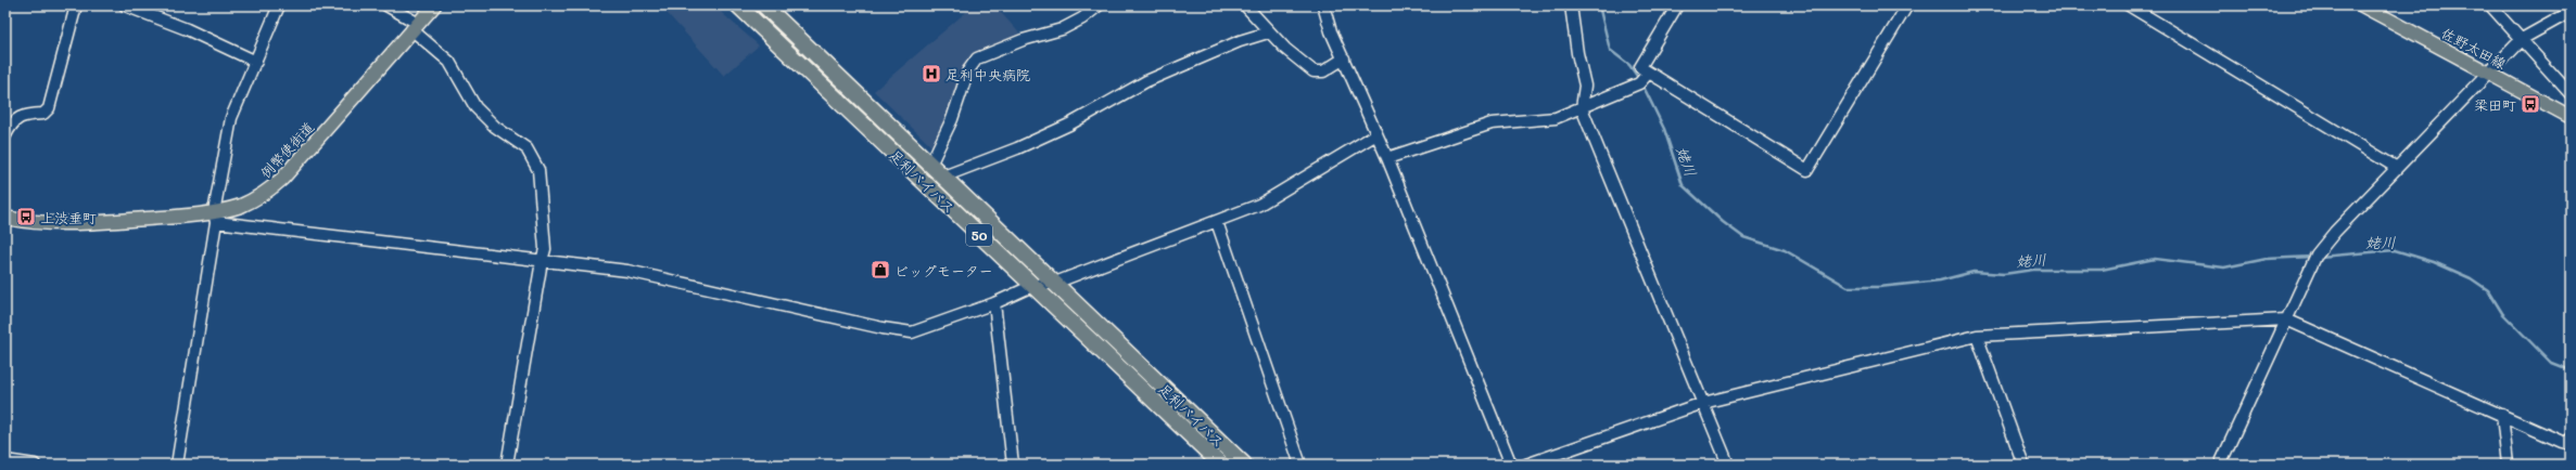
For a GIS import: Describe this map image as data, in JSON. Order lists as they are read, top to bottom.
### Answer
{
  "streets": {
    "highway": ["足利バイパス", "50"],
    "main road": ["佐野太田線", "例幣使街道"]
  },
  "water": ["姥川"],
  "places": {
    "hospital": ["足利中央病院"],
    "bus stop": ["梁田町", "上渋垂町"],
    "shop": ["ビッグモーター"]
  }
}
